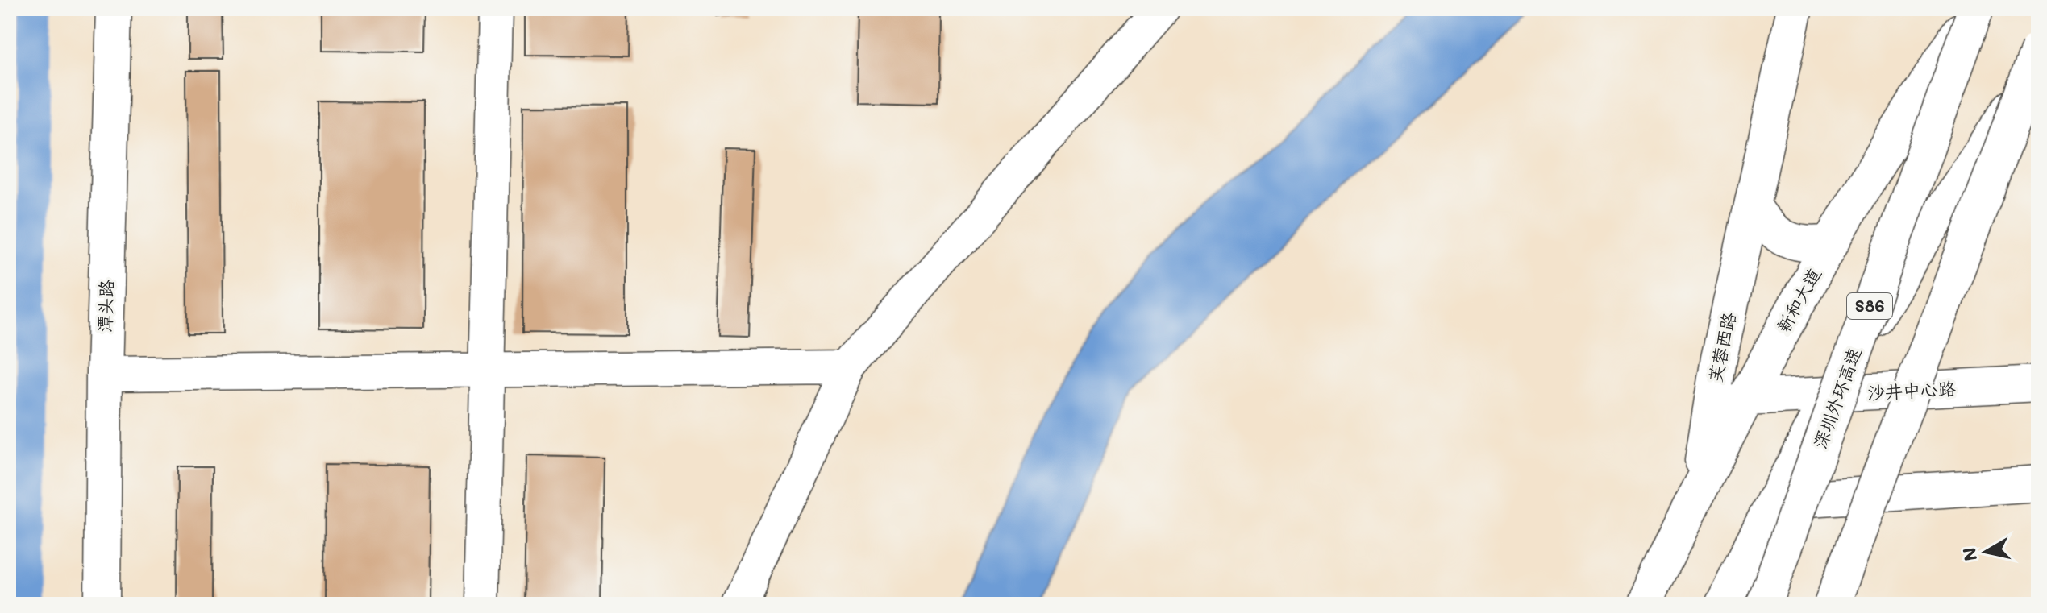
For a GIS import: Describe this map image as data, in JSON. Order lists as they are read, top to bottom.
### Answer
{
  "streets": {
    "main road": [
      "新和大道",
      "潭头路",
      "S86",
      "芙蓉西路",
      "沙井中心路",
      "深圳外环高速"
    ]
  },
  "crossings": [
    ["新和大道", "芙蓉西路"],
    ["新和大道", "沙井中心路"],
    ["新和大道", "深圳外环高速"]
  ],
  "north": "left"
}
